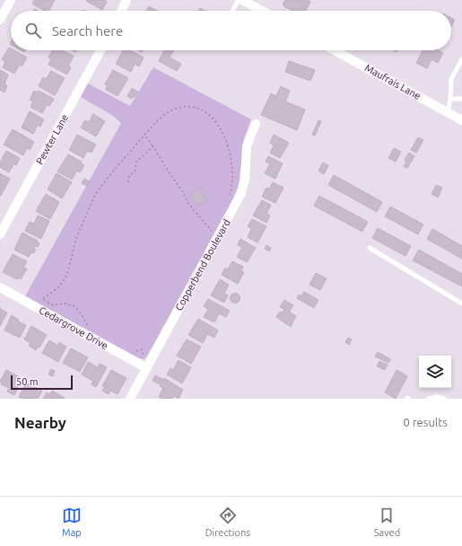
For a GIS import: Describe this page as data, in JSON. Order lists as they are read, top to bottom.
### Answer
{
  "streets": {
    "street": [
      "Maufrais Lane",
      "Pewter Lane",
      "Copperbend Boulevard",
      "Cedargrove Drive"
    ]
  },
  "crossings": [
    ["Copperbend Boulevard", "Cedargrove Drive"]
  ],
  "scale_bar": "50 m",
  "page": {
    "search": "Search here",
    "scale": "50 m",
    "heading": ["Nearby", "0 results"],
    "nav": ["Map", "Directions", "Saved"]
  }
}
